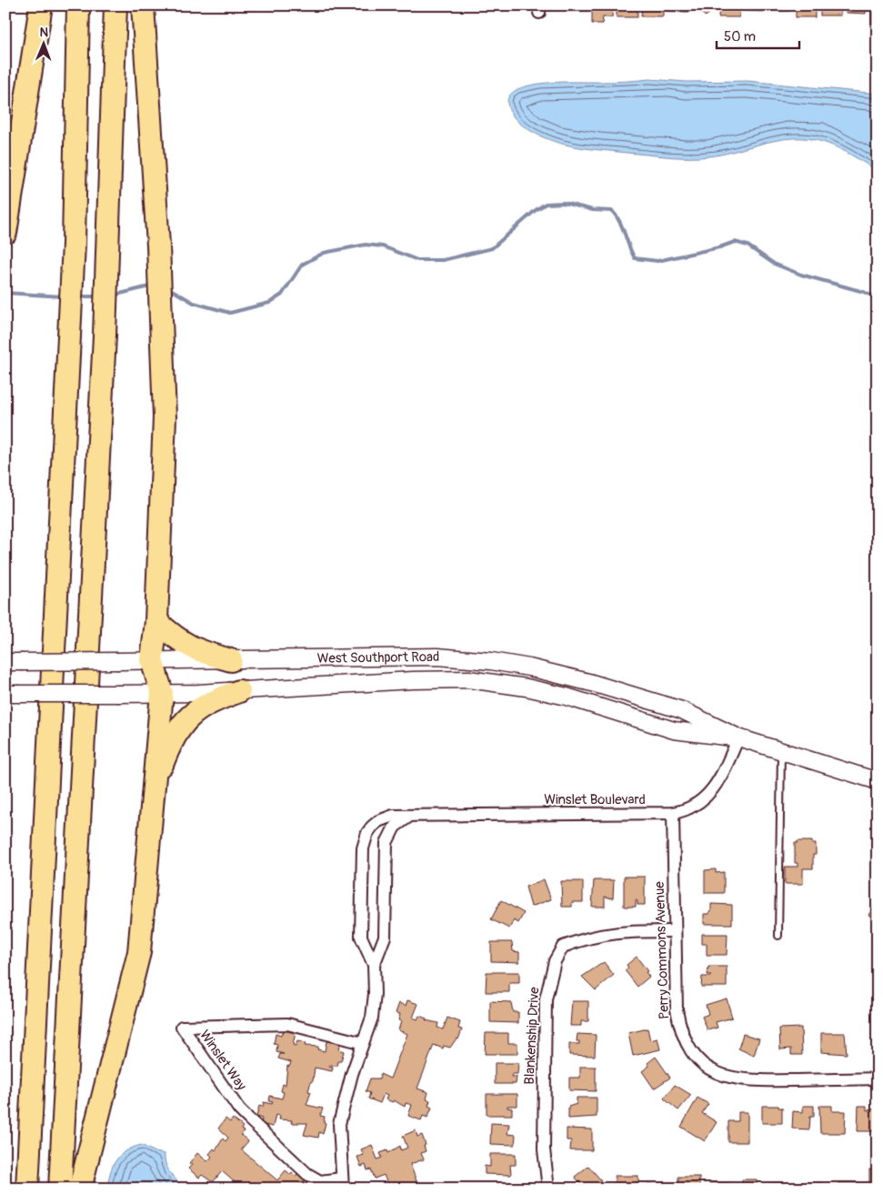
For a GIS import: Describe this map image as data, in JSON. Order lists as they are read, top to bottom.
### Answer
{
  "streets": {
    "main road": ["West Southport Road"],
    "street": [
      "Winslet Boulevard",
      "Perry Commons Avenue",
      "Blankenship Drive",
      "Winslet Way"
    ]
  },
  "crossings": [
    ["West Southport Road", "Winslet Boulevard"],
    ["Winslet Boulevard", "Perry Commons Avenue"],
    ["Winslet Boulevard", "Winslet Way"],
    ["Perry Commons Avenue", "Blankenship Drive"]
  ],
  "scale_bar": "50 m",
  "north": "top"
}
